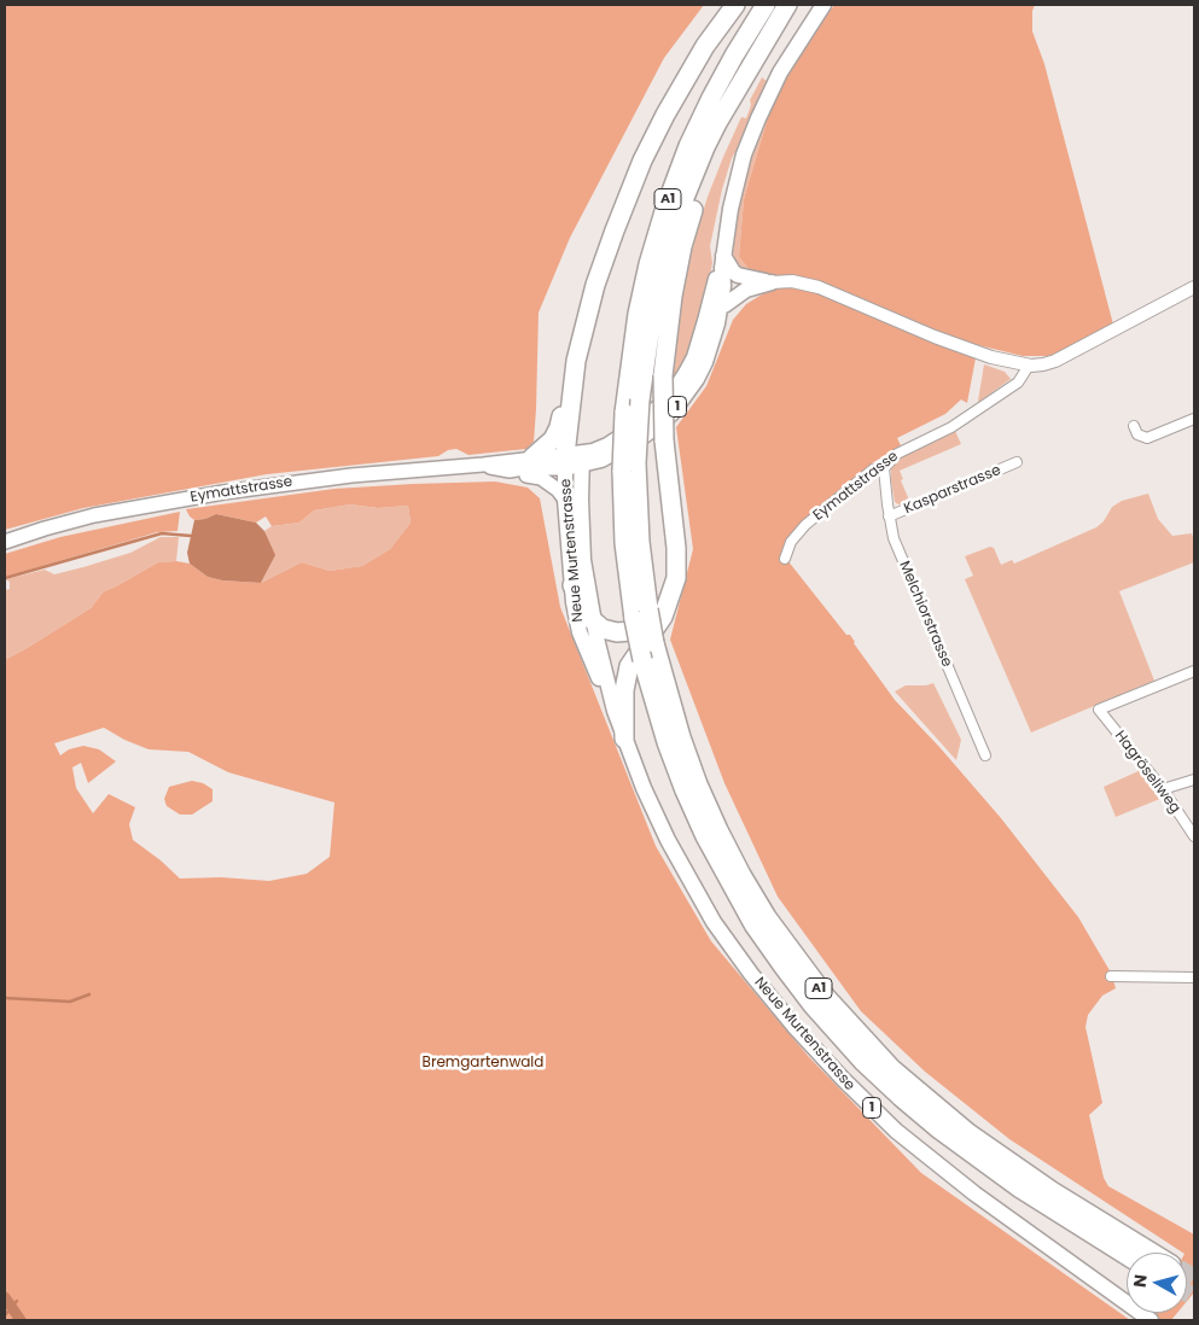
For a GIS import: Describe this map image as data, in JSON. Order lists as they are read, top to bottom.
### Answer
{
  "streets": {
    "highway": ["A1"],
    "main road": ["1", "Eymattstrasse", "Neue Murtenstrasse"],
    "street": ["Kasparstrasse", "Melchiorstrasse", "Hagröseliweg"]
  },
  "crossings": [
    ["1", "Eymattstrasse"],
    ["Eymattstrasse", "Neue Murtenstrasse"],
    ["Eymattstrasse", "Melchiorstrasse"],
    ["Kasparstrasse", "Melchiorstrasse"]
  ],
  "parks": ["Bremgartenwald"],
  "north": "left"
}
